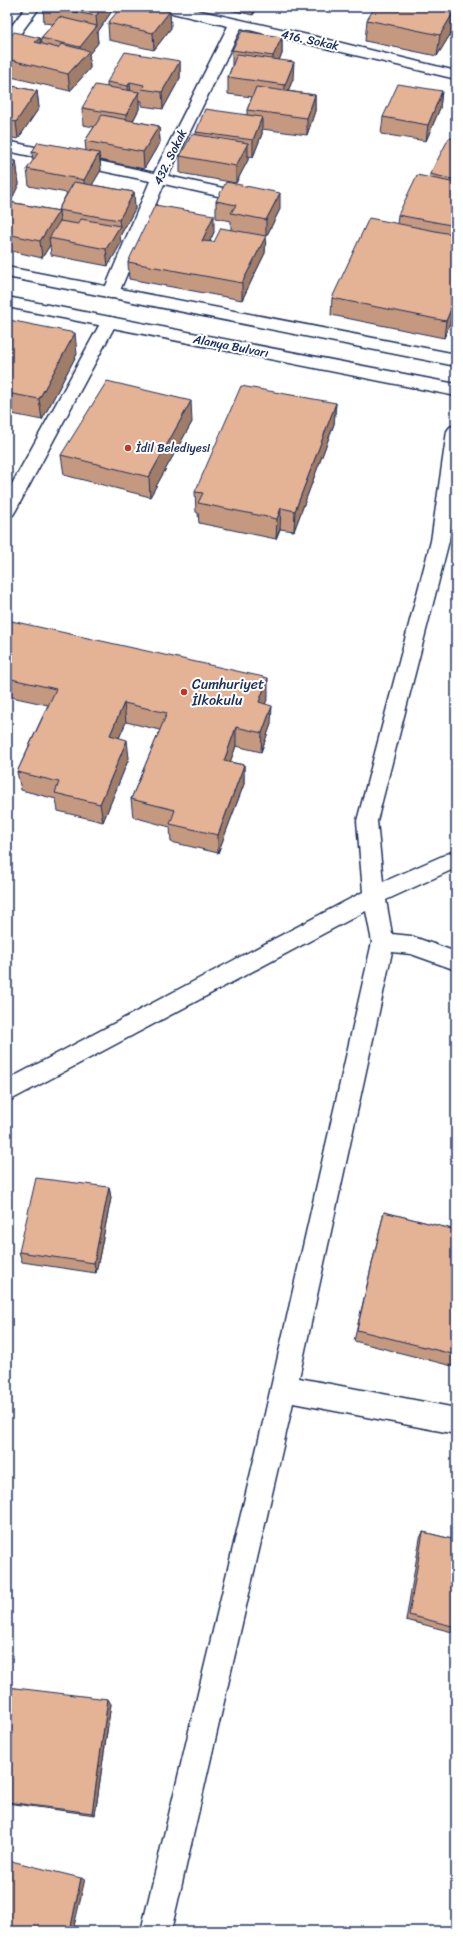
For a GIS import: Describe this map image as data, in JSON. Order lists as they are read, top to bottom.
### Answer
{
  "streets": {
    "street": ["416. Sokak", "432. Sokak", "Alanya Bulvarı"]
  },
  "crossings": [
    ["416. Sokak", "432. Sokak"]
  ],
  "places": ["İdil Belediyesi", "Cumhuriyet İlkokulu"]
}
